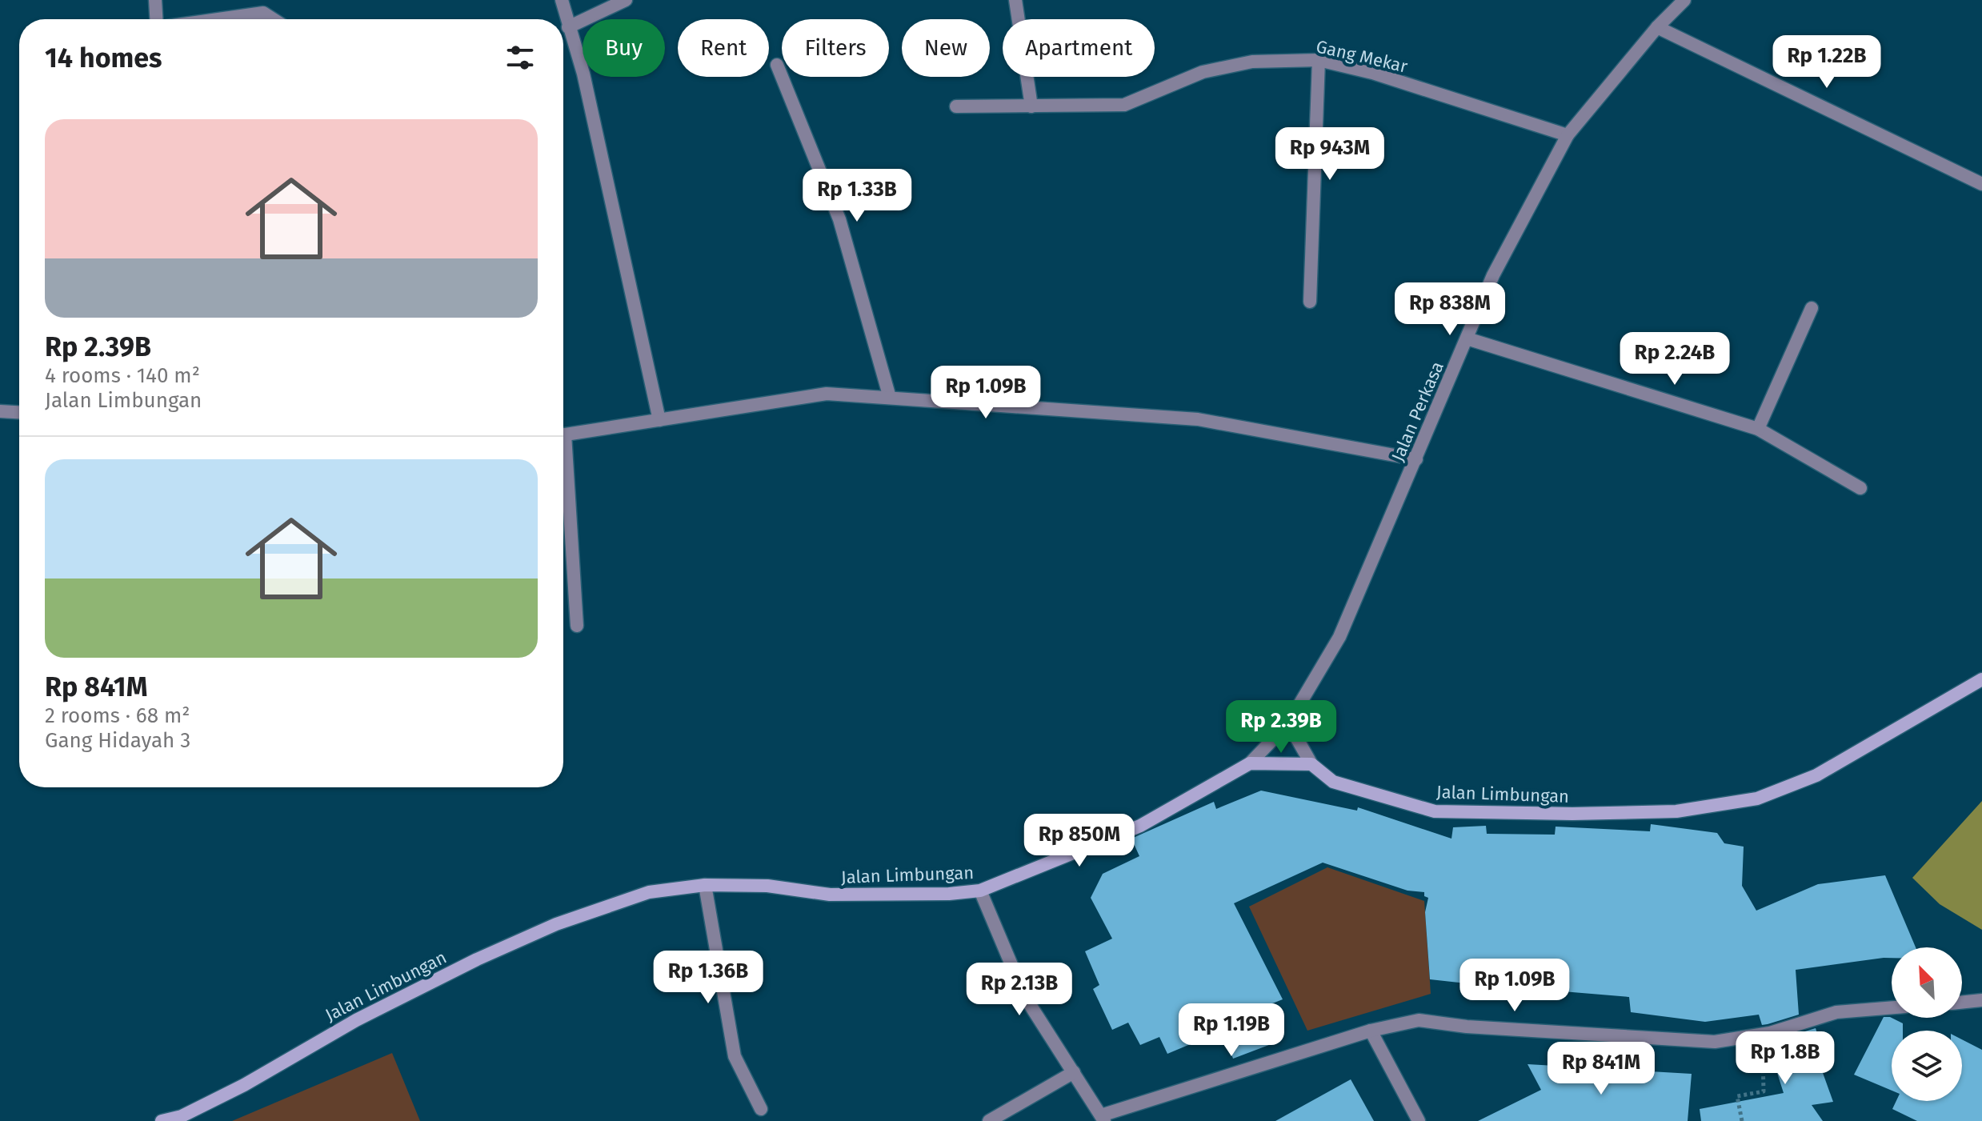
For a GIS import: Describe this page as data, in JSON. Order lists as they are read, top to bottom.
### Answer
{
  "streets": {
    "street": ["Gang Mekar", "Jalan Perkasa", "Jalan Limbungan"]
  },
  "crossings": [
    ["Gang Mekar", "Jalan Perkasa"],
    ["Jalan Perkasa", "Jalan Limbungan"]
  ],
  "north": "top left",
  "page": {
    "chip": [
      "Buy",
      "Rent",
      "Filters",
      "New",
      "Apartment"
    ],
    "heading": "14 homes",
    "price": [
      "Rp 1.22B",
      "Rp 943M",
      "Rp 1.33B",
      "Rp 838M",
      "Rp 2.24B",
      "Rp 1.09B",
      "Rp 2.39B",
      "Rp 850M",
      "Rp 1.36B",
      "Rp 1.09B",
      "Rp 2.13B",
      "Rp 1.19B",
      "Rp 1.8B",
      "Rp 841M"
    ],
    "list": [
      {
        "name": "Rp 2.39B",
        "note": "4 rooms · 140 m² · Jalan Limbungan"
      },
      {
        "name": "Rp 841M",
        "note": "2 rooms · 68 m² · Gang Hidayah 3"
      }
    ]
  }
}
